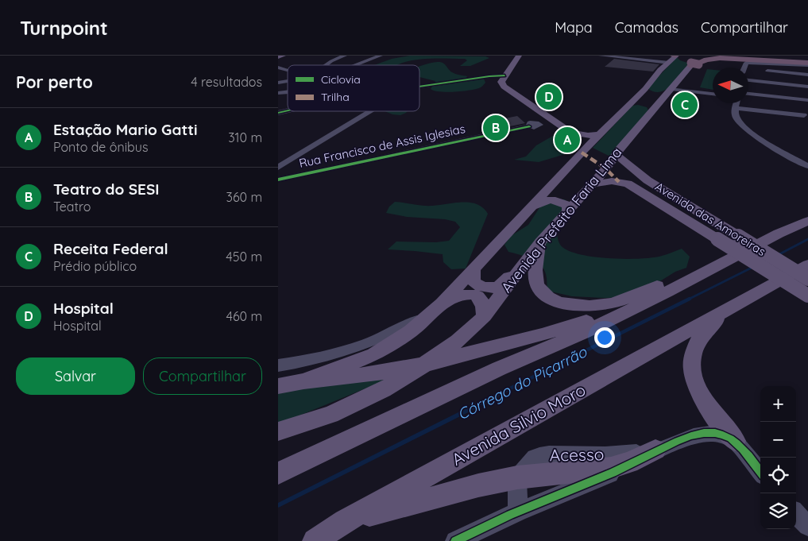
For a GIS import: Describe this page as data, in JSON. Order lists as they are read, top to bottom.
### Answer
{
  "streets": {
    "main road": ["Avenida das Amoreiras", "Avenida Prefeito Faria Lima", "Avenida Silvio Moro"],
    "street": ["Rua Francisco de Assis Iglesias"]
  },
  "crossings": [
    ["Avenida das Amoreiras", "Avenida Prefeito Faria Lima"]
  ],
  "water": ["Córrego do Piçarrão"],
  "legend": ["Ciclovia", "Trilha"],
  "north": "left",
  "page": {
    "header": "Turnpoint",
    "nav": ["Mapa", "Camadas", "Compartilhar"],
    "heading": ["Por perto", "4 resultados"],
    "pins": [
      "D",
      "C",
      "B",
      "A"
    ],
    "list": [
      {
        "mark": "A",
        "name": "Estação Mario Gatti",
        "note": "Ponto de ônibus",
        "value": "310 m"
      },
      {
        "mark": "B",
        "name": "Teatro do SESI",
        "note": "Teatro",
        "value": "360 m"
      },
      {
        "mark": "C",
        "name": "Receita Federal",
        "note": "Prédio público",
        "value": "450 m"
      },
      {
        "mark": "D",
        "name": "Hospital",
        "note": "Hospital",
        "value": "460 m"
      }
    ],
    "buttons": ["Salvar", "Compartilhar"],
    "map_buttons": ["+", "−"]
  }
}
